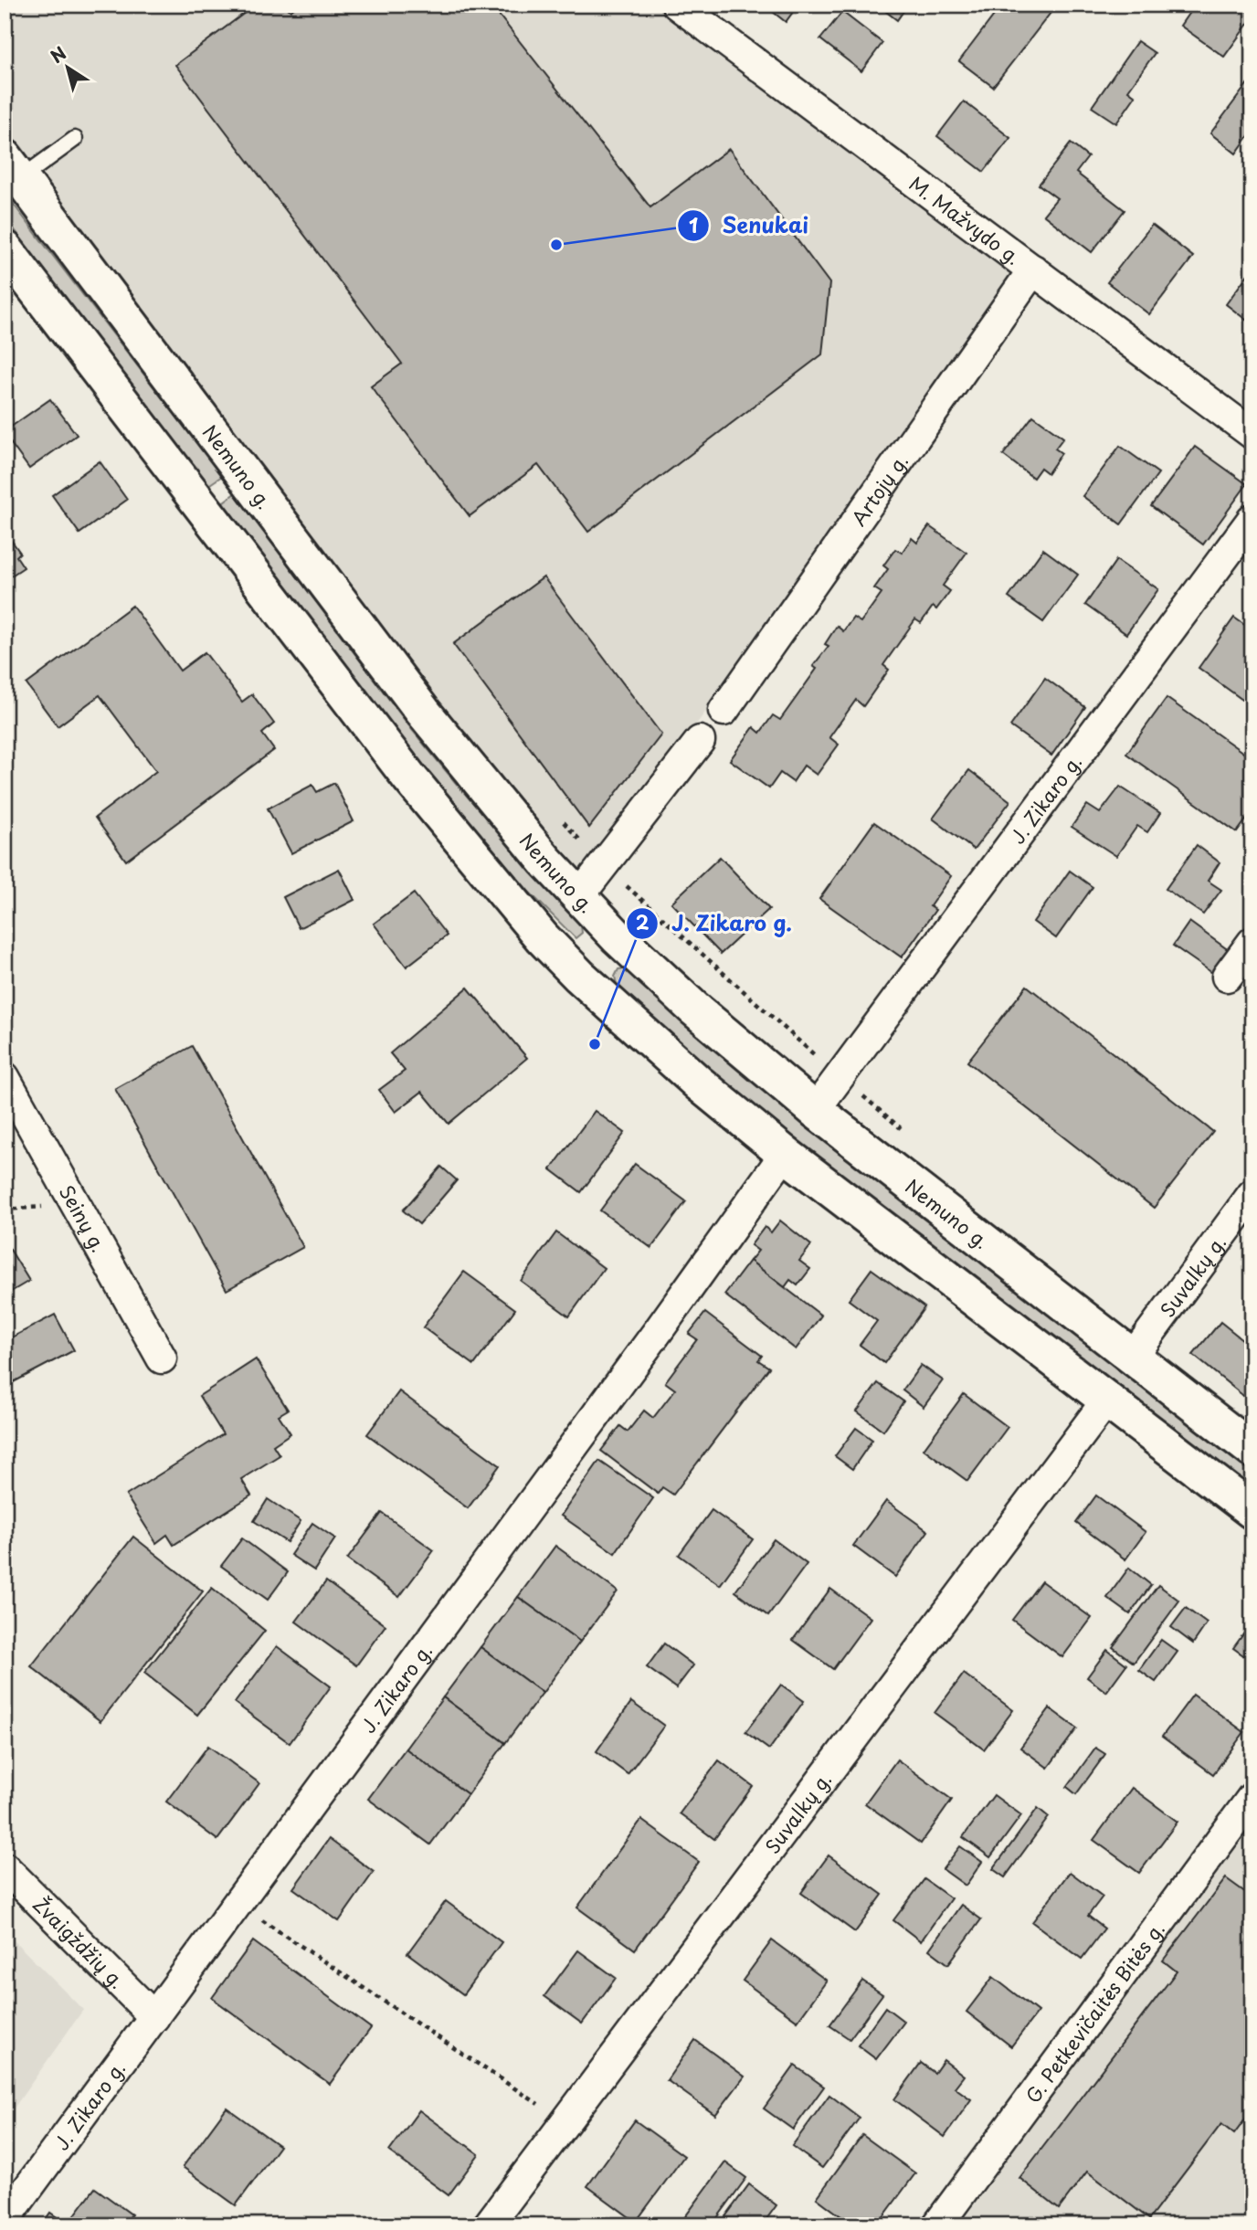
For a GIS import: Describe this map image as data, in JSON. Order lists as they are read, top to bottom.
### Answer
{
  "streets": {
    "main road": ["Nemuno g."],
    "street": [
      "M. Mažvydo g.",
      "Artojų g.",
      "J. Zikaro g.",
      "Seinų g.",
      "Suvalkų g.",
      "Žvaigždžių g.",
      "G. Petkevičaitės Bitės g."
    ]
  },
  "crossings": [
    ["M. Mažvydo g.", "Artojų g."],
    ["Nemuno g.", "J. Zikaro g."],
    ["Nemuno g.", "Suvalkų g."],
    ["J. Zikaro g.", "Žvaigždžių g."]
  ],
  "places": ["Senukai", "J. Zikaro g."],
  "north": "top left"
}
